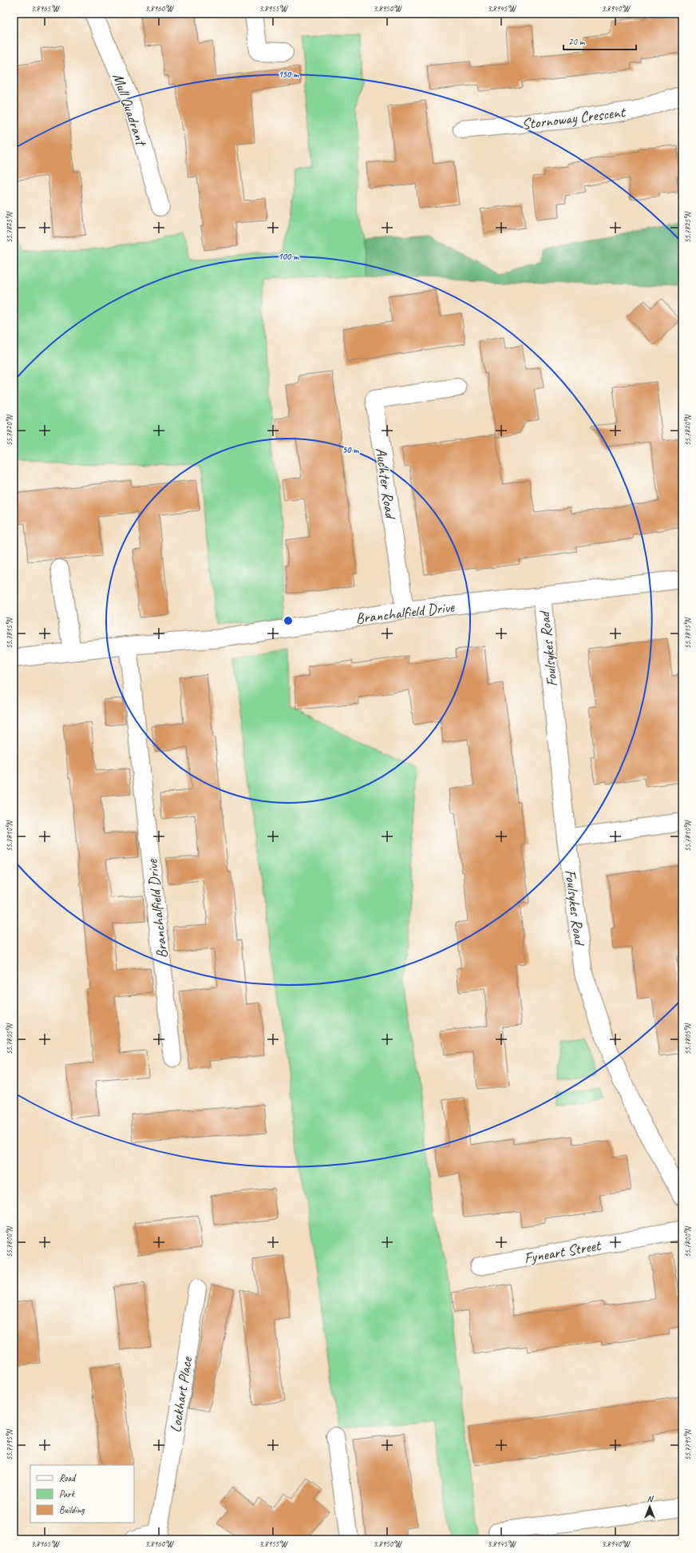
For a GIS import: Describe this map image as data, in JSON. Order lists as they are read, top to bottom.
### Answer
{
  "streets": {
    "street": [
      "Mull Quadrant",
      "Stornoway Crescent",
      "Auchter Road",
      "Branchalfield Drive",
      "Foulsykes Road",
      "Fyneart Street",
      "Lockhart Place"
    ]
  },
  "crossings": [
    ["Auchter Road", "Branchalfield Drive"],
    ["Branchalfield Drive", "Foulsykes Road"]
  ],
  "legend": ["Road", "Park", "Building"],
  "scale_bar": "20 m",
  "north": "top",
  "coordinates": [
    "3.8965°W",
    "3.8960°W",
    "3.8955°W",
    "3.8950°W",
    "3.8945°W",
    "3.8940°W",
    "55.7825°N",
    "55.7820°N",
    "55.7815°N",
    "55.7810°N",
    "55.7805°N",
    "55.7800°N",
    "55.7795°N"
  ],
  "rings": ["150 m", "100 m", "50 m"]
}
